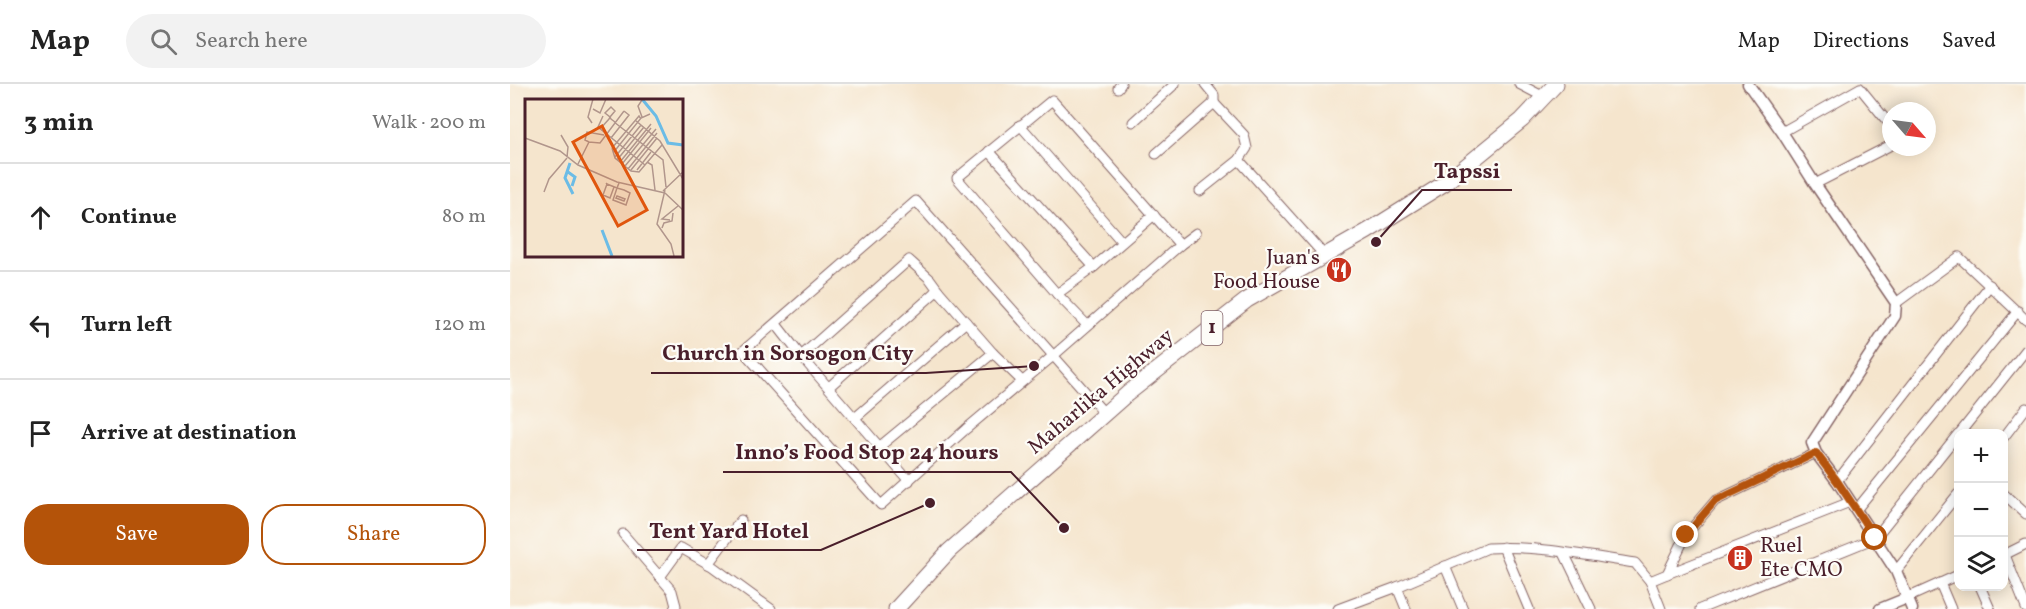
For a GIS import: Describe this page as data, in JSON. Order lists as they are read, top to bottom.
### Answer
{
  "streets": {
    "highway": ["1", "Maharlika Highway"]
  },
  "places": {
    "other": [
      "Tapssi",
      "Church in Sorsogon City",
      "Tent Yard Hotel",
      "Inno’s Food Stop 24 hours"
    ],
    "restaurant": ["Juan's Food House"],
    "building": ["Ruel Ete CMO"]
  },
  "north": "bottom right",
  "page": {
    "header": "Map",
    "search": "Search here",
    "nav": ["Map", "Directions", "Saved"],
    "heading": ["3 min", "Walk · 200 m"],
    "list": [
      ["Continue", "80 m"],
      ["Turn left", "120 m"],
      "Arrive at destination"
    ],
    "map_buttons": ["+", "−"],
    "buttons": ["Save", "Share"]
  }
}
